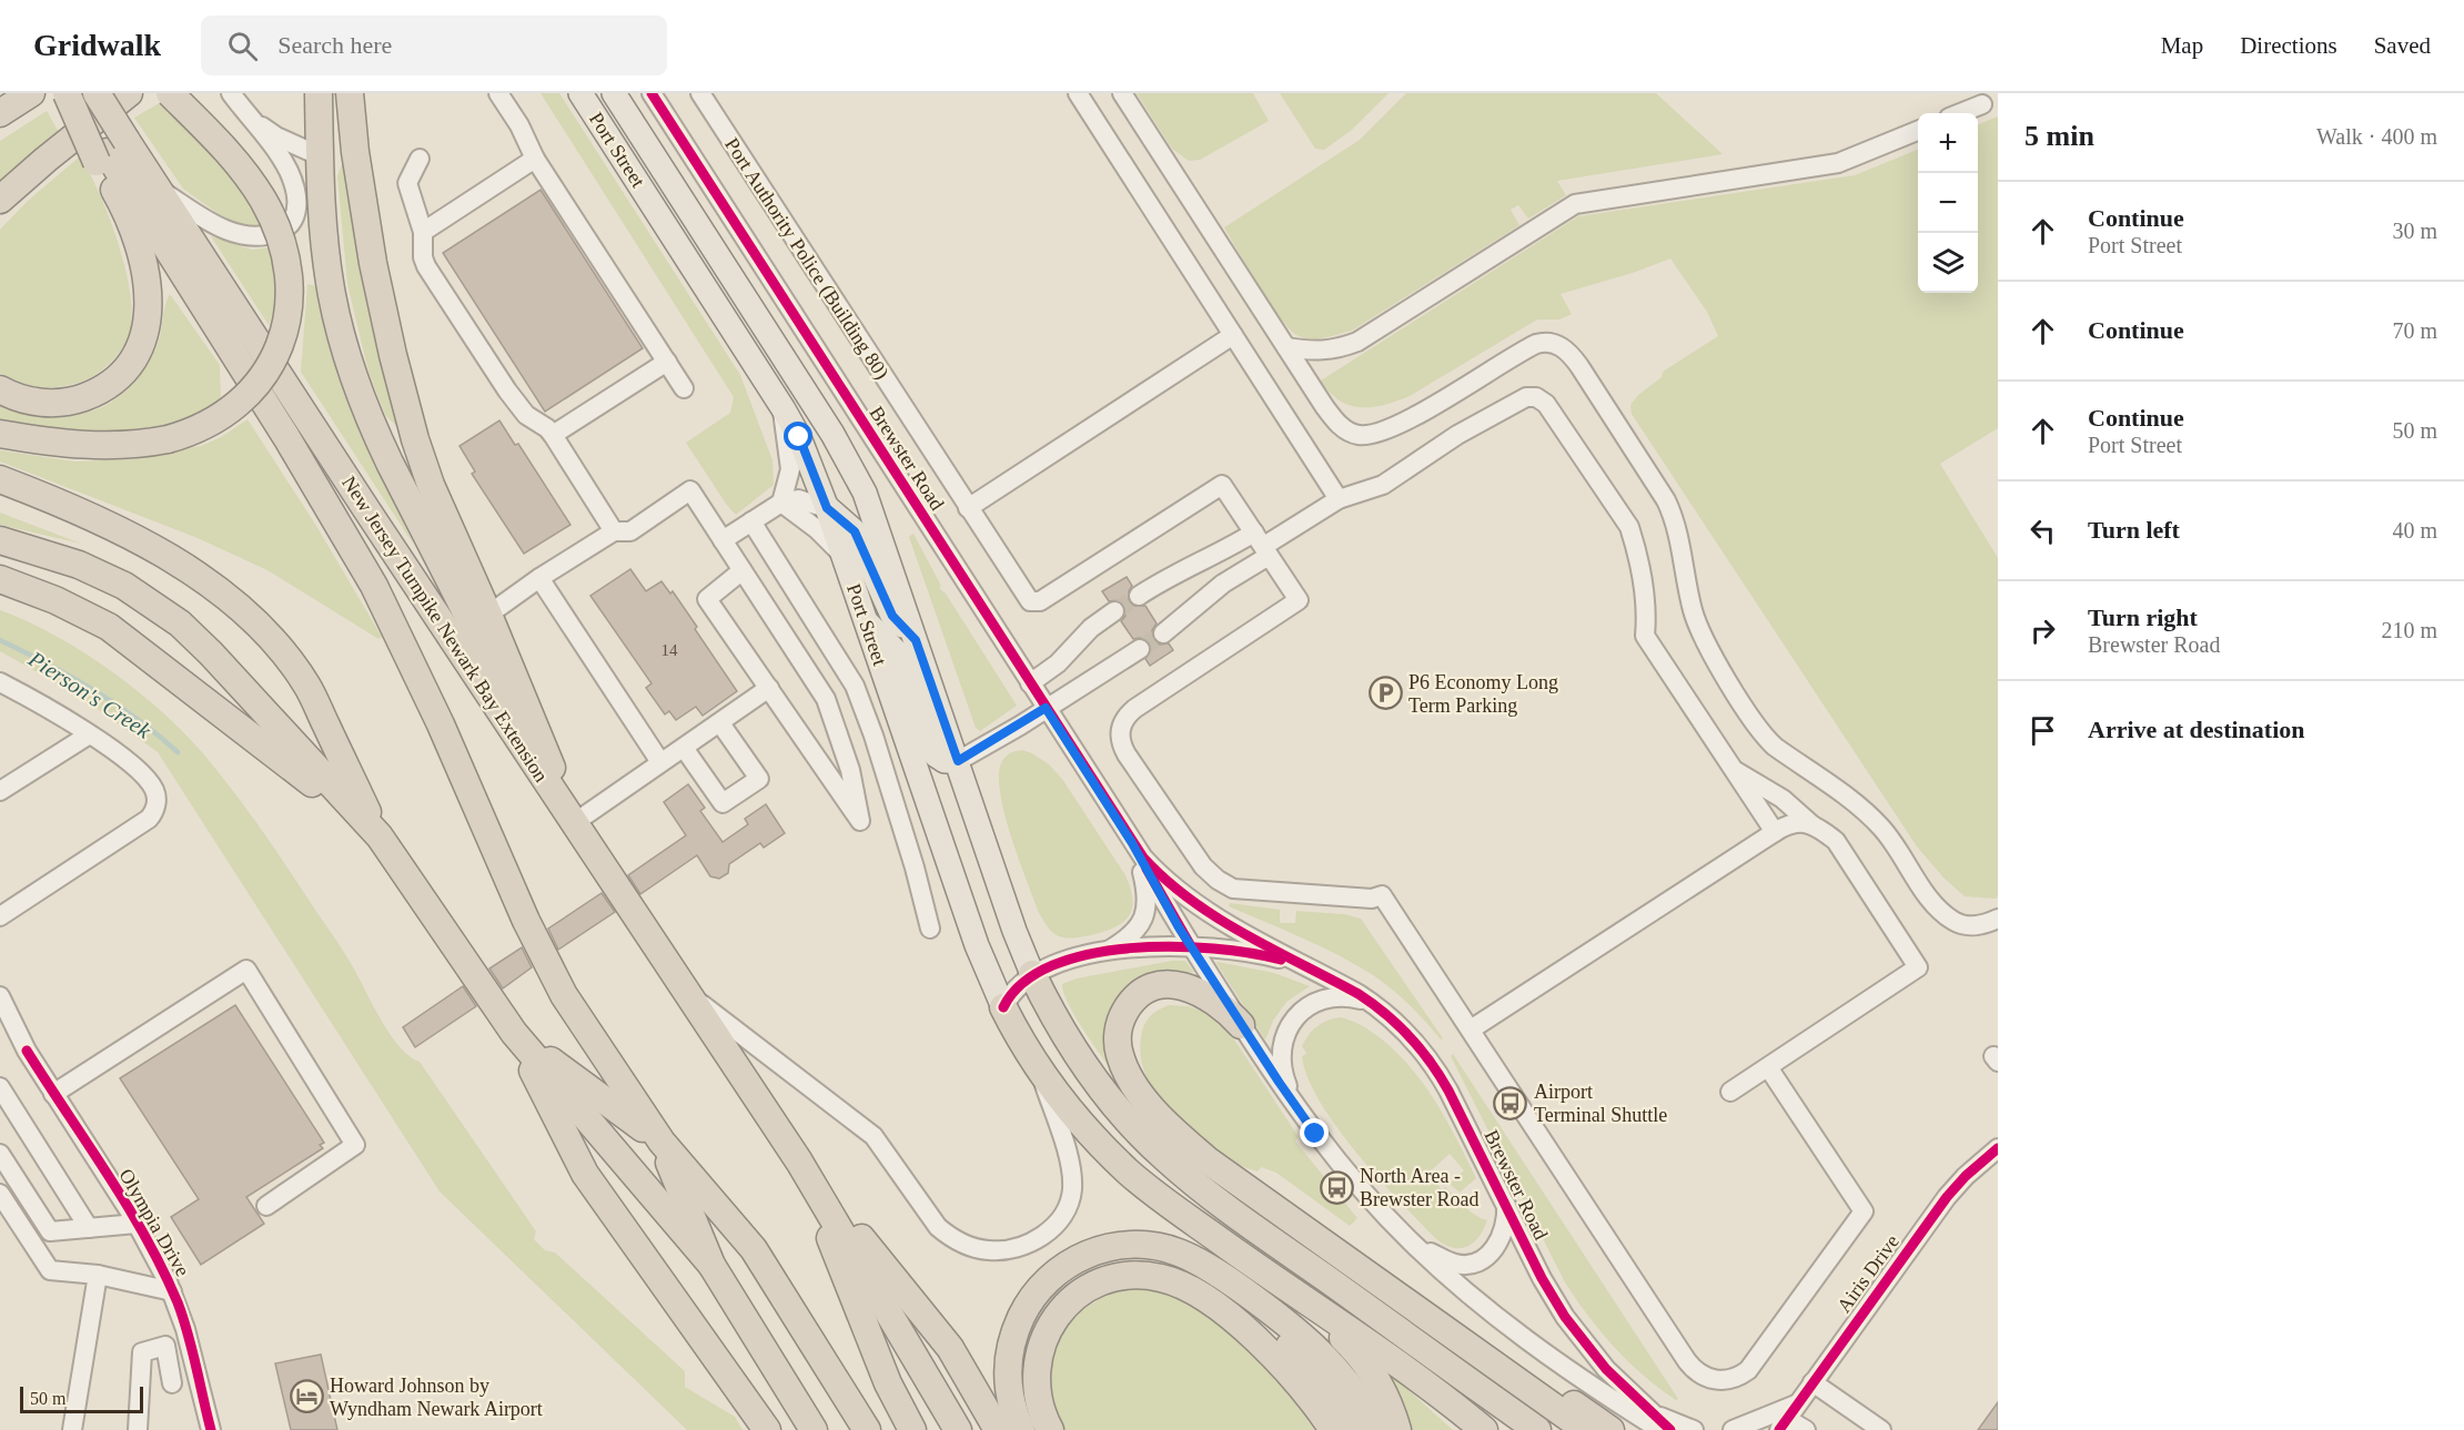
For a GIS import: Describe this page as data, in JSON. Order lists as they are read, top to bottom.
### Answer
{
  "streets": {
    "highway": ["New Jersey Turnpike Newark Bay Extension"],
    "main road": ["Port Street"],
    "street": [
      "Port Authority Police (Building 80)",
      "Brewster Road",
      "Olympia Drive",
      "Airis Drive"
    ]
  },
  "crossings": [
    ["Port Street", "Brewster Road"]
  ],
  "water": ["Pierson's Creek"],
  "places": {
    "parking": ["P6 Economy Long Term Parking"],
    "bus stop": ["Airport Terminal Shuttle", "North Area - Brewster Road"],
    "hotel": ["Howard Johnson by Wyndham Newark Airport"]
  },
  "house_numbers": ["14"],
  "scale_bar": "50 m",
  "page": {
    "header": "Gridwalk",
    "search": "Search here",
    "nav": ["Map", "Directions", "Saved"],
    "heading": ["5 min", "Walk · 400 m"],
    "map_buttons": ["+", "−"],
    "list": [
      ["Continue", "Port Street", "30 m"],
      ["Continue", "70 m"],
      ["Continue", "Port Street", "50 m"],
      ["Turn left", "40 m"],
      ["Turn right", "Brewster Road", "210 m"],
      "Arrive at destination"
    ],
    "scale": "50 m"
  }
}
